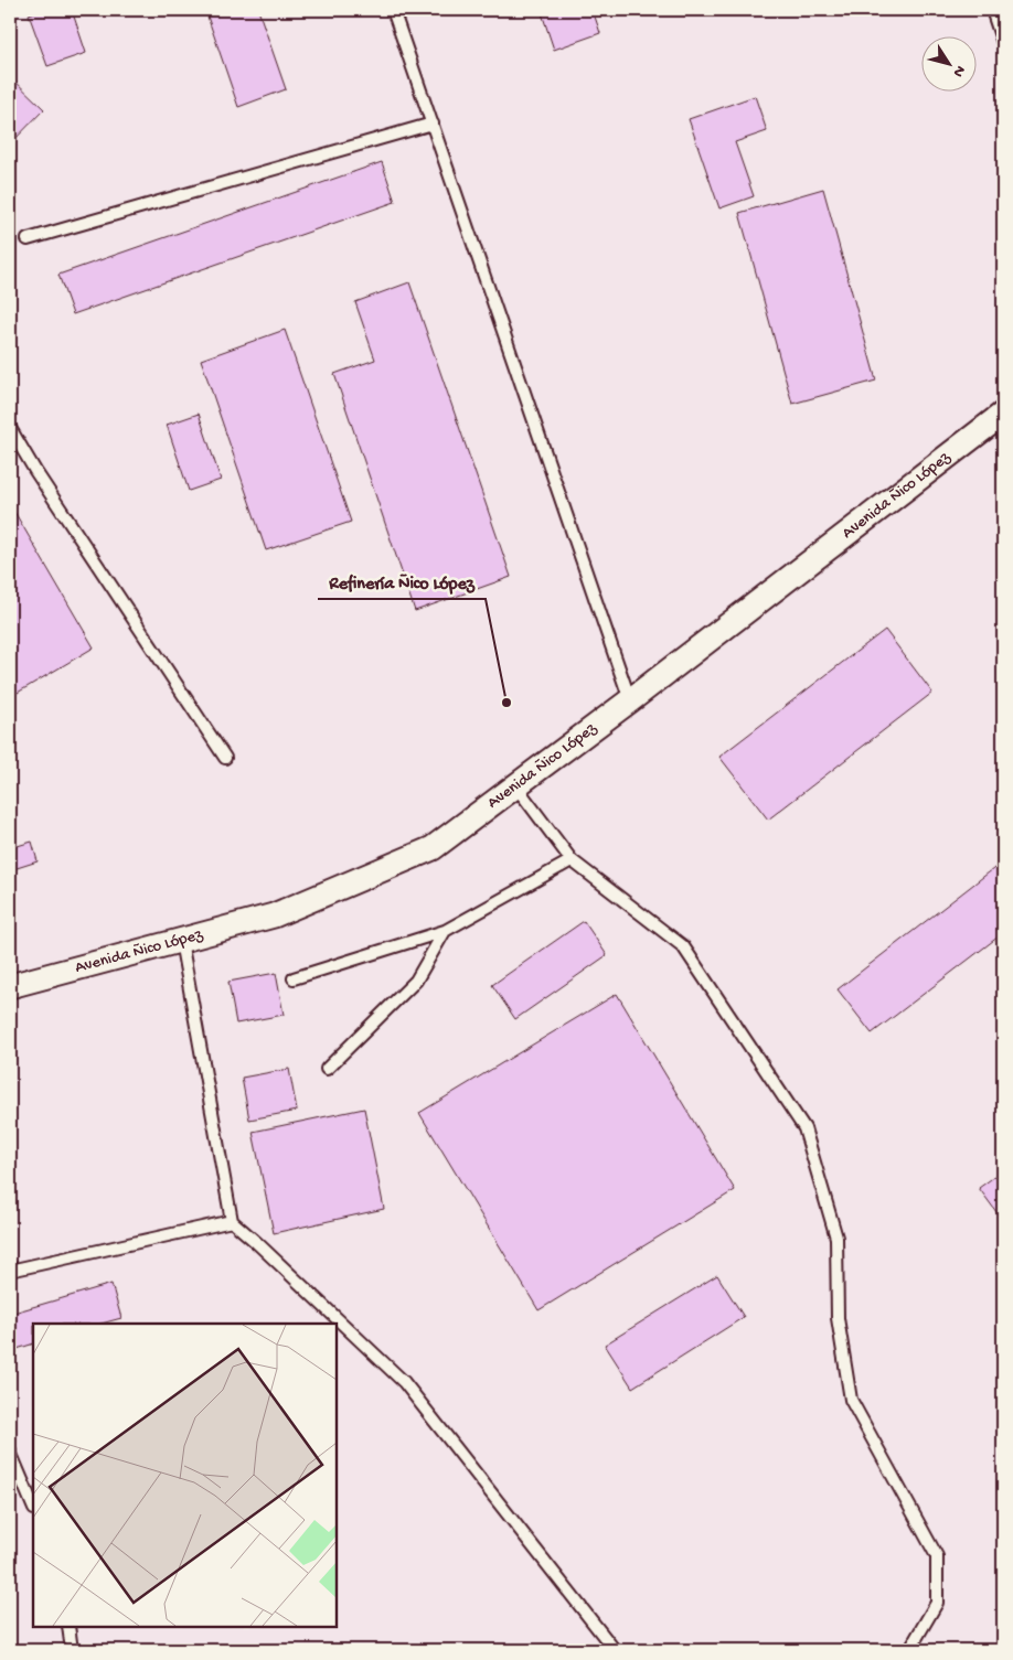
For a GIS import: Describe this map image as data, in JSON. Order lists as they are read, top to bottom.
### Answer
{
  "streets": {
    "street": ["Avenida Ñico López"]
  },
  "places": ["Refinería Ñico López"],
  "north": "bottom right"
}
